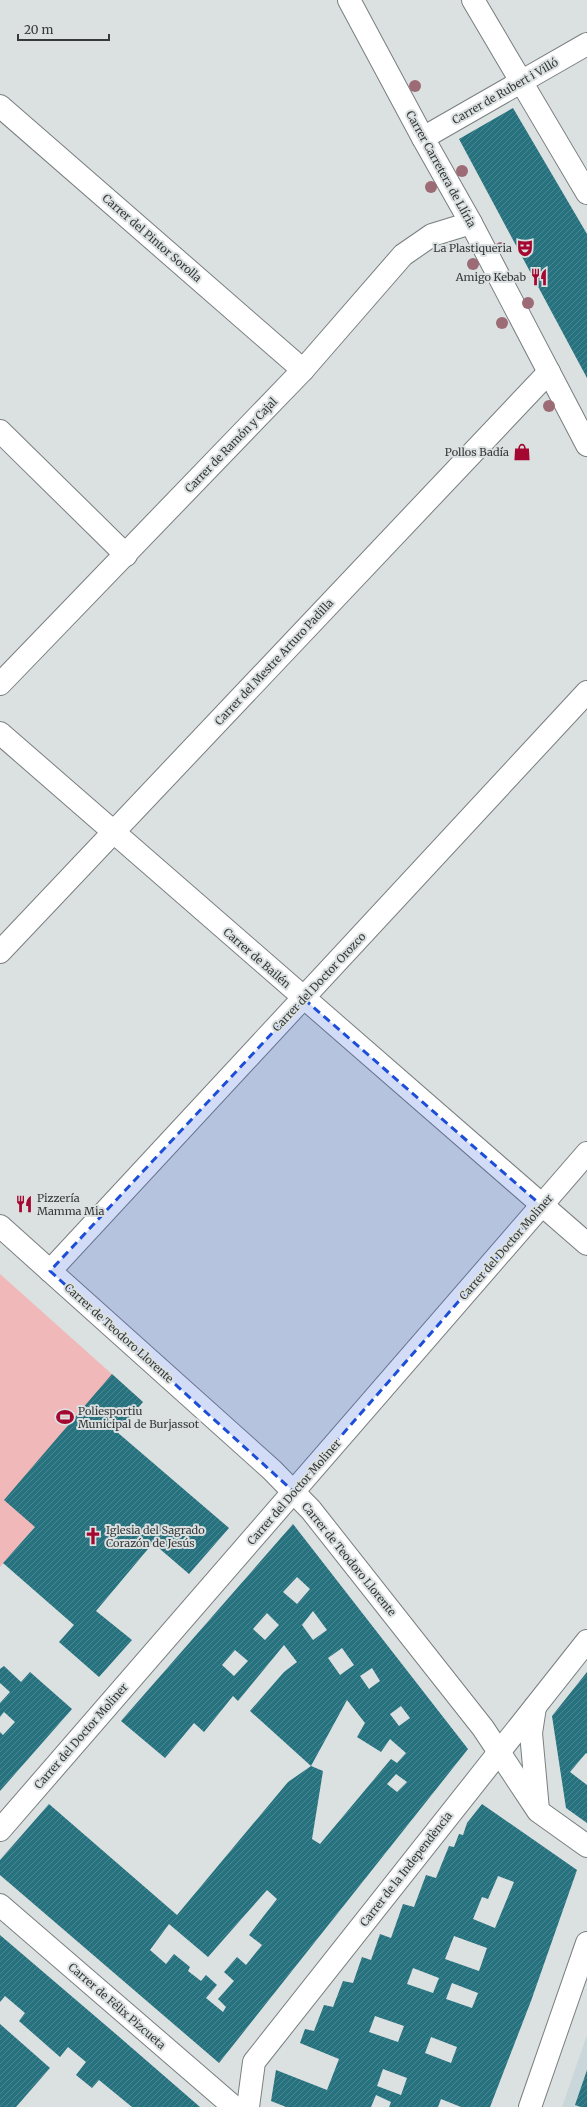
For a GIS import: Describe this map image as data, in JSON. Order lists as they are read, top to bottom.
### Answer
{
  "streets": {
    "street": [
      "Carrer de Rubert i Villó",
      "Carrer Carretera de Llíria",
      "Carrer del Pintor Sorolla",
      "Carrer de Ramón y Cajal",
      "Carrer del Mestre Arturo Padilla",
      "Carrer de Bailén",
      "Carrer del Doctor Orozco",
      "Carrer del Doctor Moliner",
      "Carrer de Teodoro Llorente",
      "Carrer de la Independència",
      "Carrer de Félix Pizcueta"
    ]
  },
  "crossings": [
    ["Carrer de Rubert i Villó", "Carrer Carretera de Llíria"],
    ["Carrer Carretera de Llíria", "Carrer de Ramón y Cajal"],
    ["Carrer Carretera de Llíria", "Carrer del Mestre Arturo Padilla"],
    ["Carrer del Pintor Sorolla", "Carrer de Ramón y Cajal"],
    ["Carrer del Mestre Arturo Padilla", "Carrer de Bailén"],
    ["Carrer de Bailén", "Carrer del Doctor Orozco"],
    ["Carrer de Bailén", "Carrer del Doctor Moliner"],
    ["Carrer del Doctor Orozco", "Carrer de Teodoro Llorente"],
    ["Carrer del Doctor Moliner", "Carrer de Teodoro Llorente"],
    ["Carrer de Teodoro Llorente", "Carrer de la Independència"]
  ],
  "places": {
    "theatre": ["La Plastiqueria"],
    "restaurant": ["Amigo Kebab", "Pizzería Mamma Mia"],
    "shop": ["Pollos Badía"],
    "sports": ["Poliesportiu Municipal de Burjassot"],
    "church": ["Iglesia del Sagrado Corazón de Jesús"]
  },
  "scale_bar": "20 m"
}
